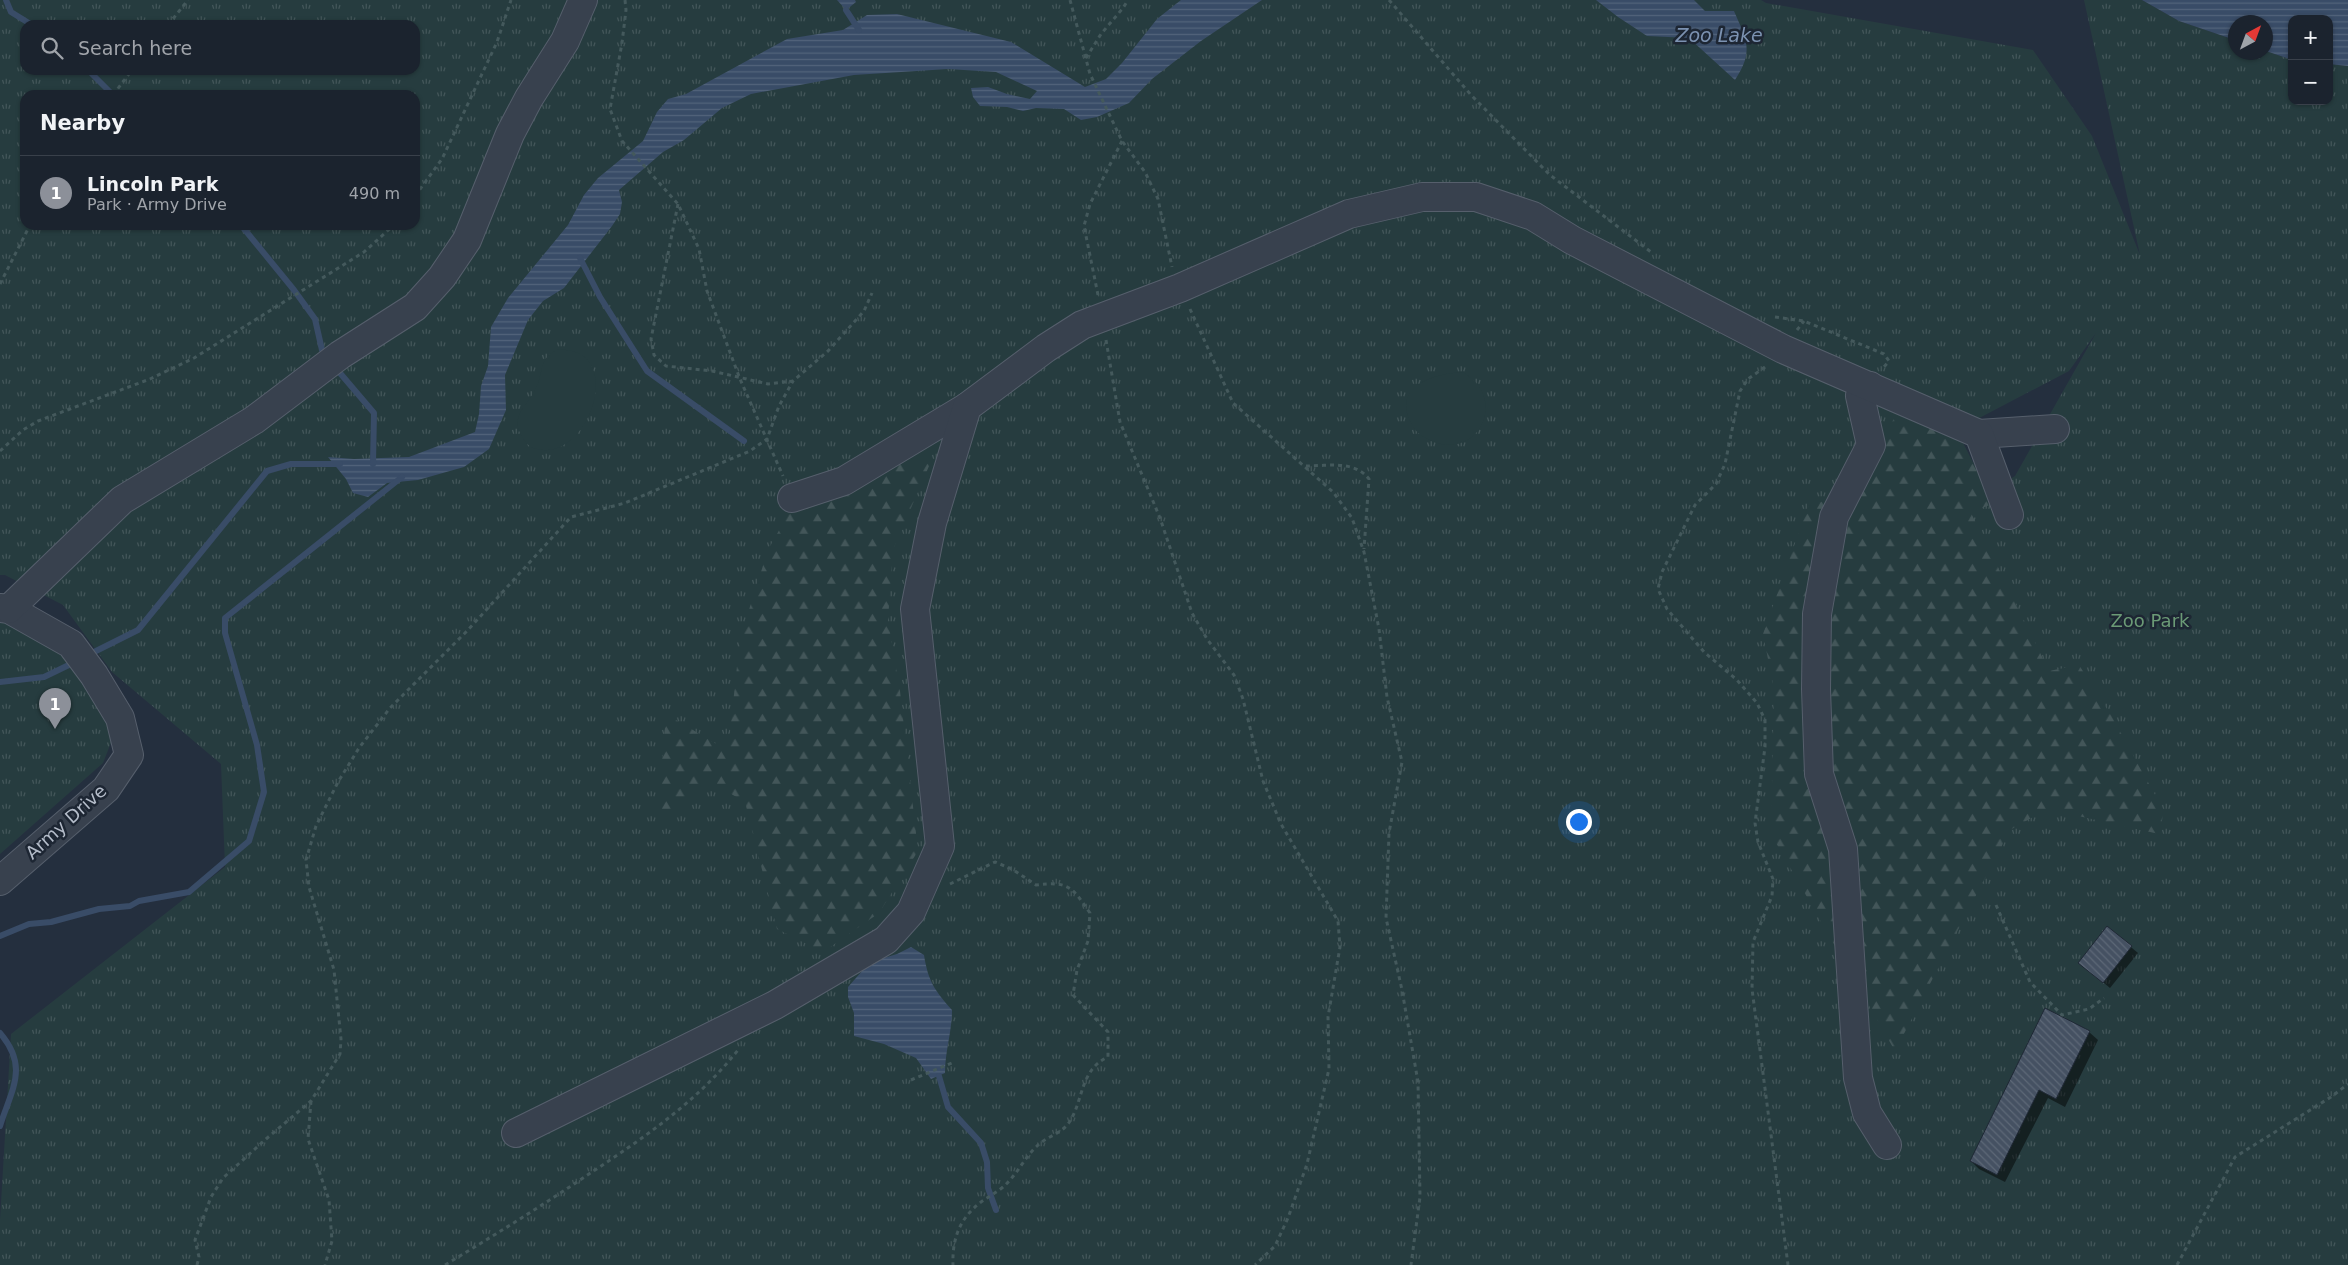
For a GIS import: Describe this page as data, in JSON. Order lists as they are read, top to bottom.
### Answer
{
  "streets": {
    "street": ["Army Drive"]
  },
  "water": ["Zoo Lake"],
  "parks": ["Zoo Park"],
  "north": "top right",
  "page": {
    "map_buttons": ["+", "−"],
    "search": "Search here",
    "heading": "Nearby",
    "list": [
      {
        "mark": "1",
        "name": "Lincoln Park",
        "note": "Park · Army Drive",
        "value": "490 m"
      }
    ],
    "pins": "1"
  }
}
